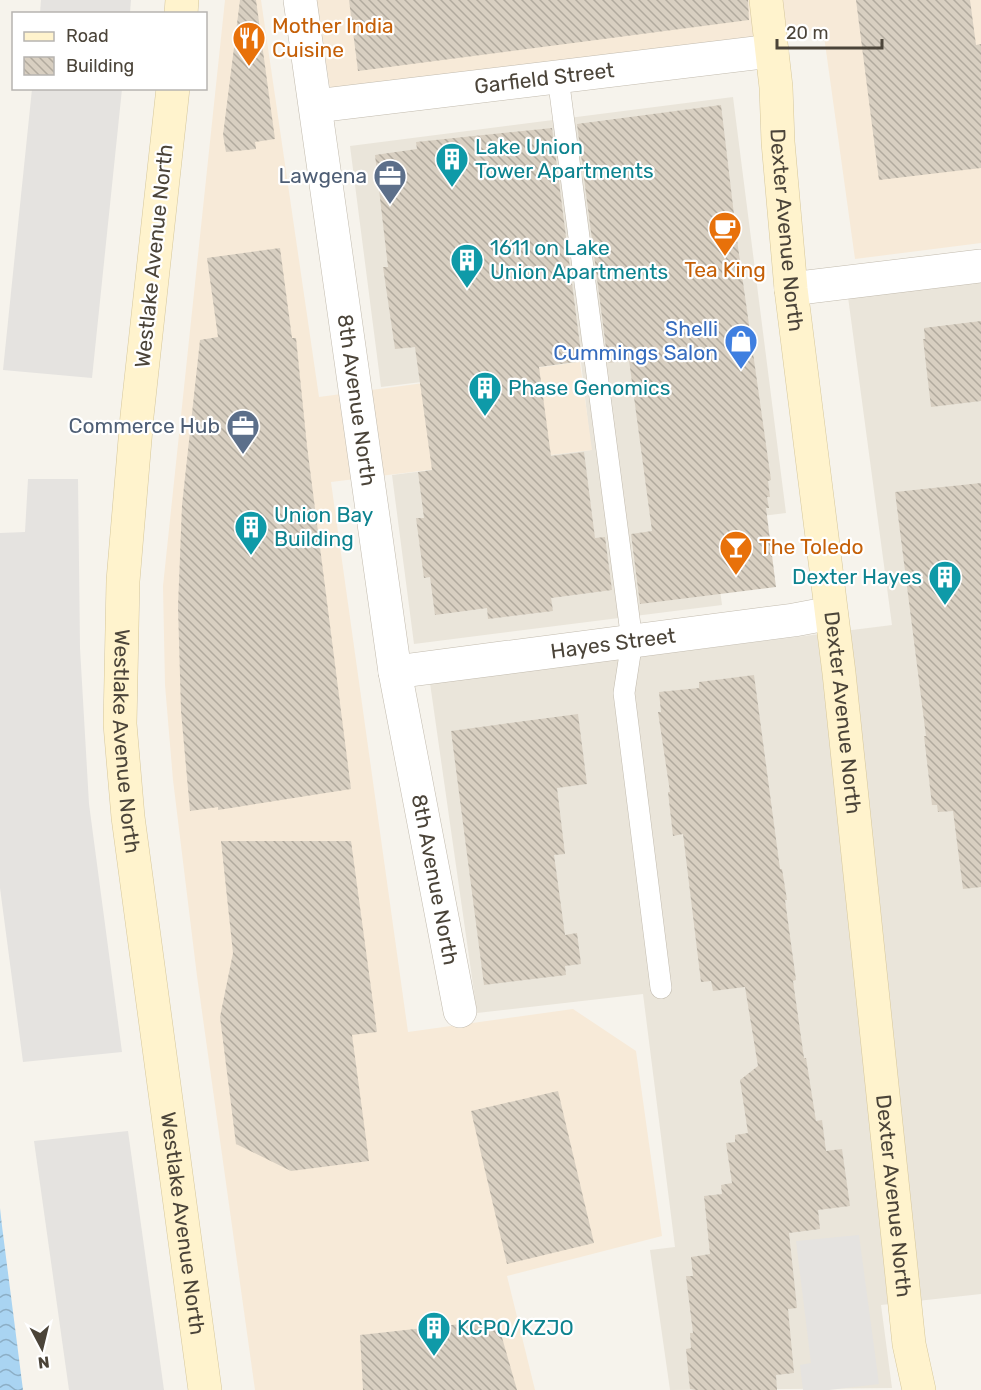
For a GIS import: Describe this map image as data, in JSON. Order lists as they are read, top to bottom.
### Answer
{
  "streets": {
    "main road": ["Dexter Avenue North", "Westlake Avenue North"],
    "street": ["Garfield Street", "8th Avenue North", "Hayes Street"]
  },
  "crossings": [
    ["Garfield Street", "Dexter Avenue North"],
    ["Garfield Street", "8th Avenue North"],
    ["Dexter Avenue North", "Hayes Street"],
    ["8th Avenue North", "Hayes Street"]
  ],
  "places": {
    "restaurant": ["Mother India Cuisine"],
    "building": [
      "Lake Union Tower Apartments",
      "1611 on Lake Union Apartments",
      "Phase Genomics",
      "Union Bay Building",
      "Dexter Hayes",
      "KCPQ/KZJO"
    ],
    "office": ["Lawgena", "Commerce Hub"],
    "cafe": ["Tea King"],
    "shop": ["Shelli Cummings Salon"],
    "bar": ["The Toledo"]
  },
  "legend": ["Road", "Building"],
  "scale_bar": "20 m",
  "north": "bottom"
}
